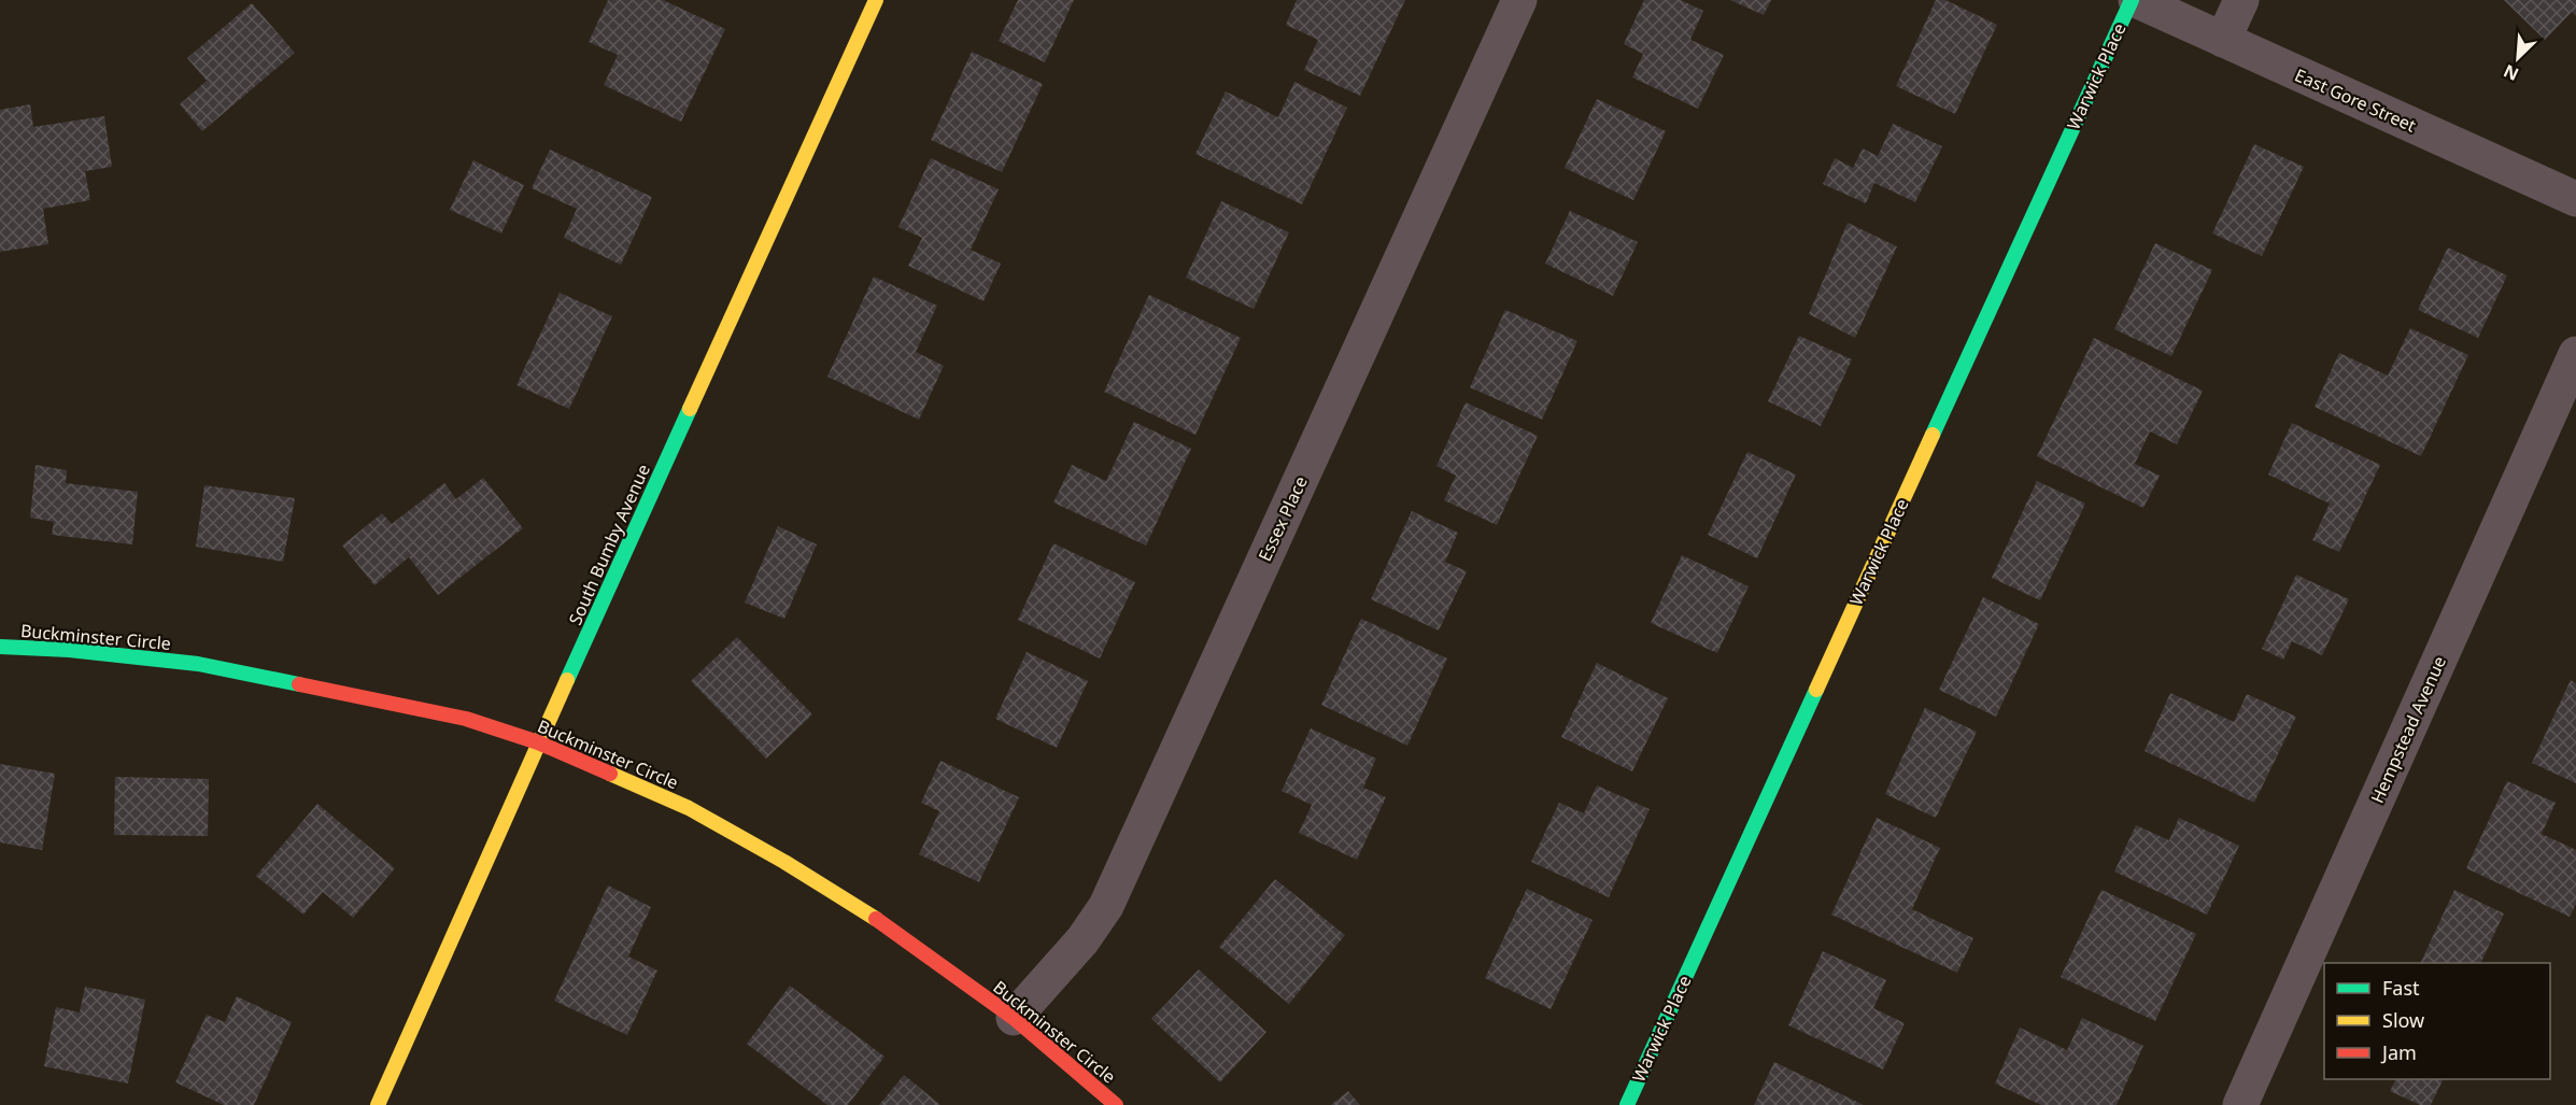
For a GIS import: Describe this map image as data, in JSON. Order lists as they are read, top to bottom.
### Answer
{
  "streets": {
    "street": [
      "Warwick Place",
      "East Gore Street",
      "Essex Place",
      "South Bumby Avenue",
      "Buckminster Circle",
      "Hempstead Avenue"
    ]
  },
  "crossings": [
    ["Warwick Place", "East Gore Street"],
    ["Essex Place", "Buckminster Circle"],
    ["South Bumby Avenue", "Buckminster Circle"]
  ],
  "legend": ["Fast", "Slow", "Jam"],
  "north": "bottom left"
}
